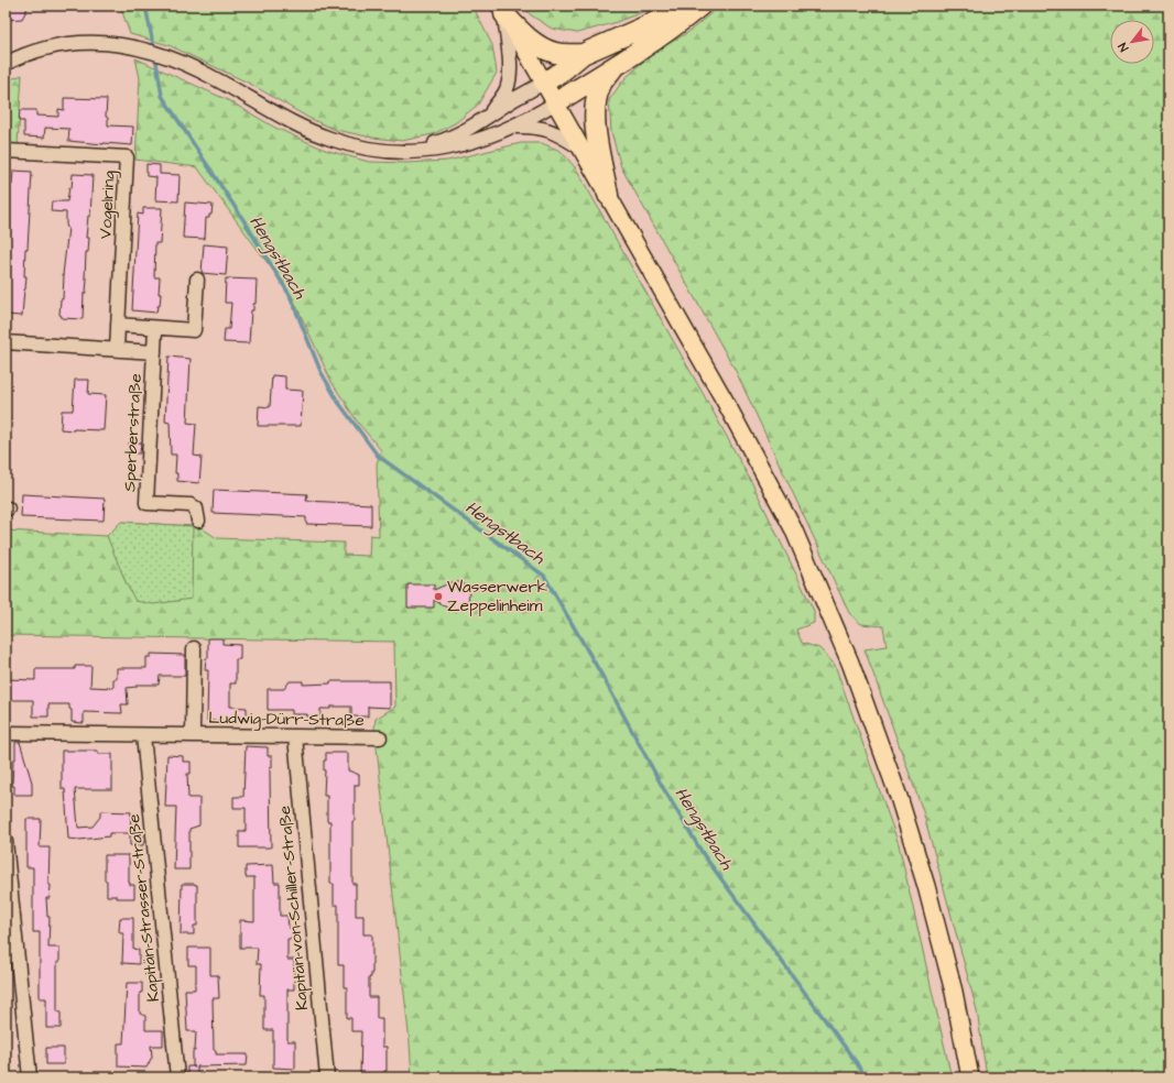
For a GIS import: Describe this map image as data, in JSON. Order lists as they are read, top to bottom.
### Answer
{
  "streets": {
    "street": [
      "Vogelring",
      "Sperberstraße",
      "Ludwig-Dürr-Straße",
      "Kapitän-Strasser-Straße",
      "Kapitän-von-Schiller-Straße"
    ]
  },
  "crossings": [
    ["Ludwig-Dürr-Straße", "Kapitän-Strasser-Straße"],
    ["Ludwig-Dürr-Straße", "Kapitän-von-Schiller-Straße"]
  ],
  "water": ["Hengstbach"],
  "places": ["Wasserwerk Zeppelinheim"],
  "north": "bottom left"
}
